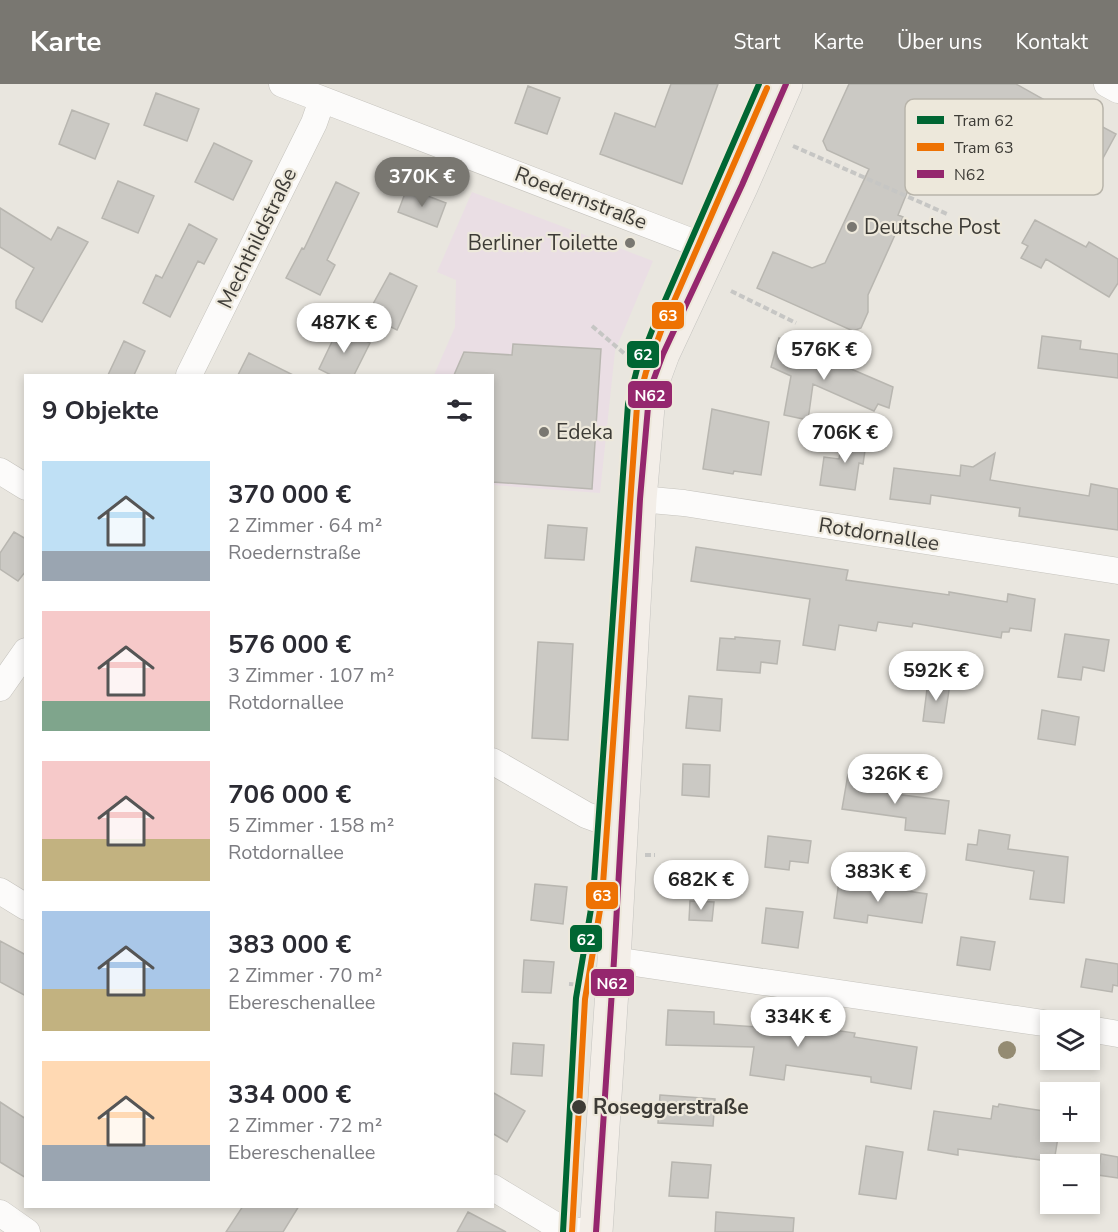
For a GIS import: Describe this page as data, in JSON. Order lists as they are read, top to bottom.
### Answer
{
  "streets": {
    "street": ["Roedernstraße", "Mechthildstraße", "Rotdornallee"]
  },
  "crossings": [
    ["Roedernstraße", "Mechthildstraße"]
  ],
  "places": [
    "Deutsche Post",
    "Berliner Toilette",
    "Edeka",
    "Roseggerstraße"
  ],
  "lines": ["tram line 62", "transit line N62", "tram line 63"],
  "legend": ["Tram 62", "Tram 63", "N62"],
  "page": {
    "header": "Karte",
    "nav": [
      "Start",
      "Karte",
      "Über uns",
      "Kontakt"
    ],
    "price": [
      "370K €",
      "487K €",
      "576K €",
      "706K €",
      "592K €",
      "326K €",
      "383K €",
      "682K €",
      "334K €"
    ],
    "heading": "9 Objekte",
    "list": [
      {
        "name": "370 000 €",
        "note": "2 Zimmer · 64 m² · Roedernstraße"
      },
      {
        "name": "576 000 €",
        "note": "3 Zimmer · 107 m² · Rotdornallee"
      },
      {
        "name": "706 000 €",
        "note": "5 Zimmer · 158 m² · Rotdornallee"
      },
      {
        "name": "383 000 €",
        "note": "2 Zimmer · 70 m² · Ebereschenallee"
      },
      {
        "name": "334 000 €",
        "note": "2 Zimmer · 72 m² · Ebereschenallee"
      }
    ],
    "map_buttons": ["+", "−"]
  }
}
